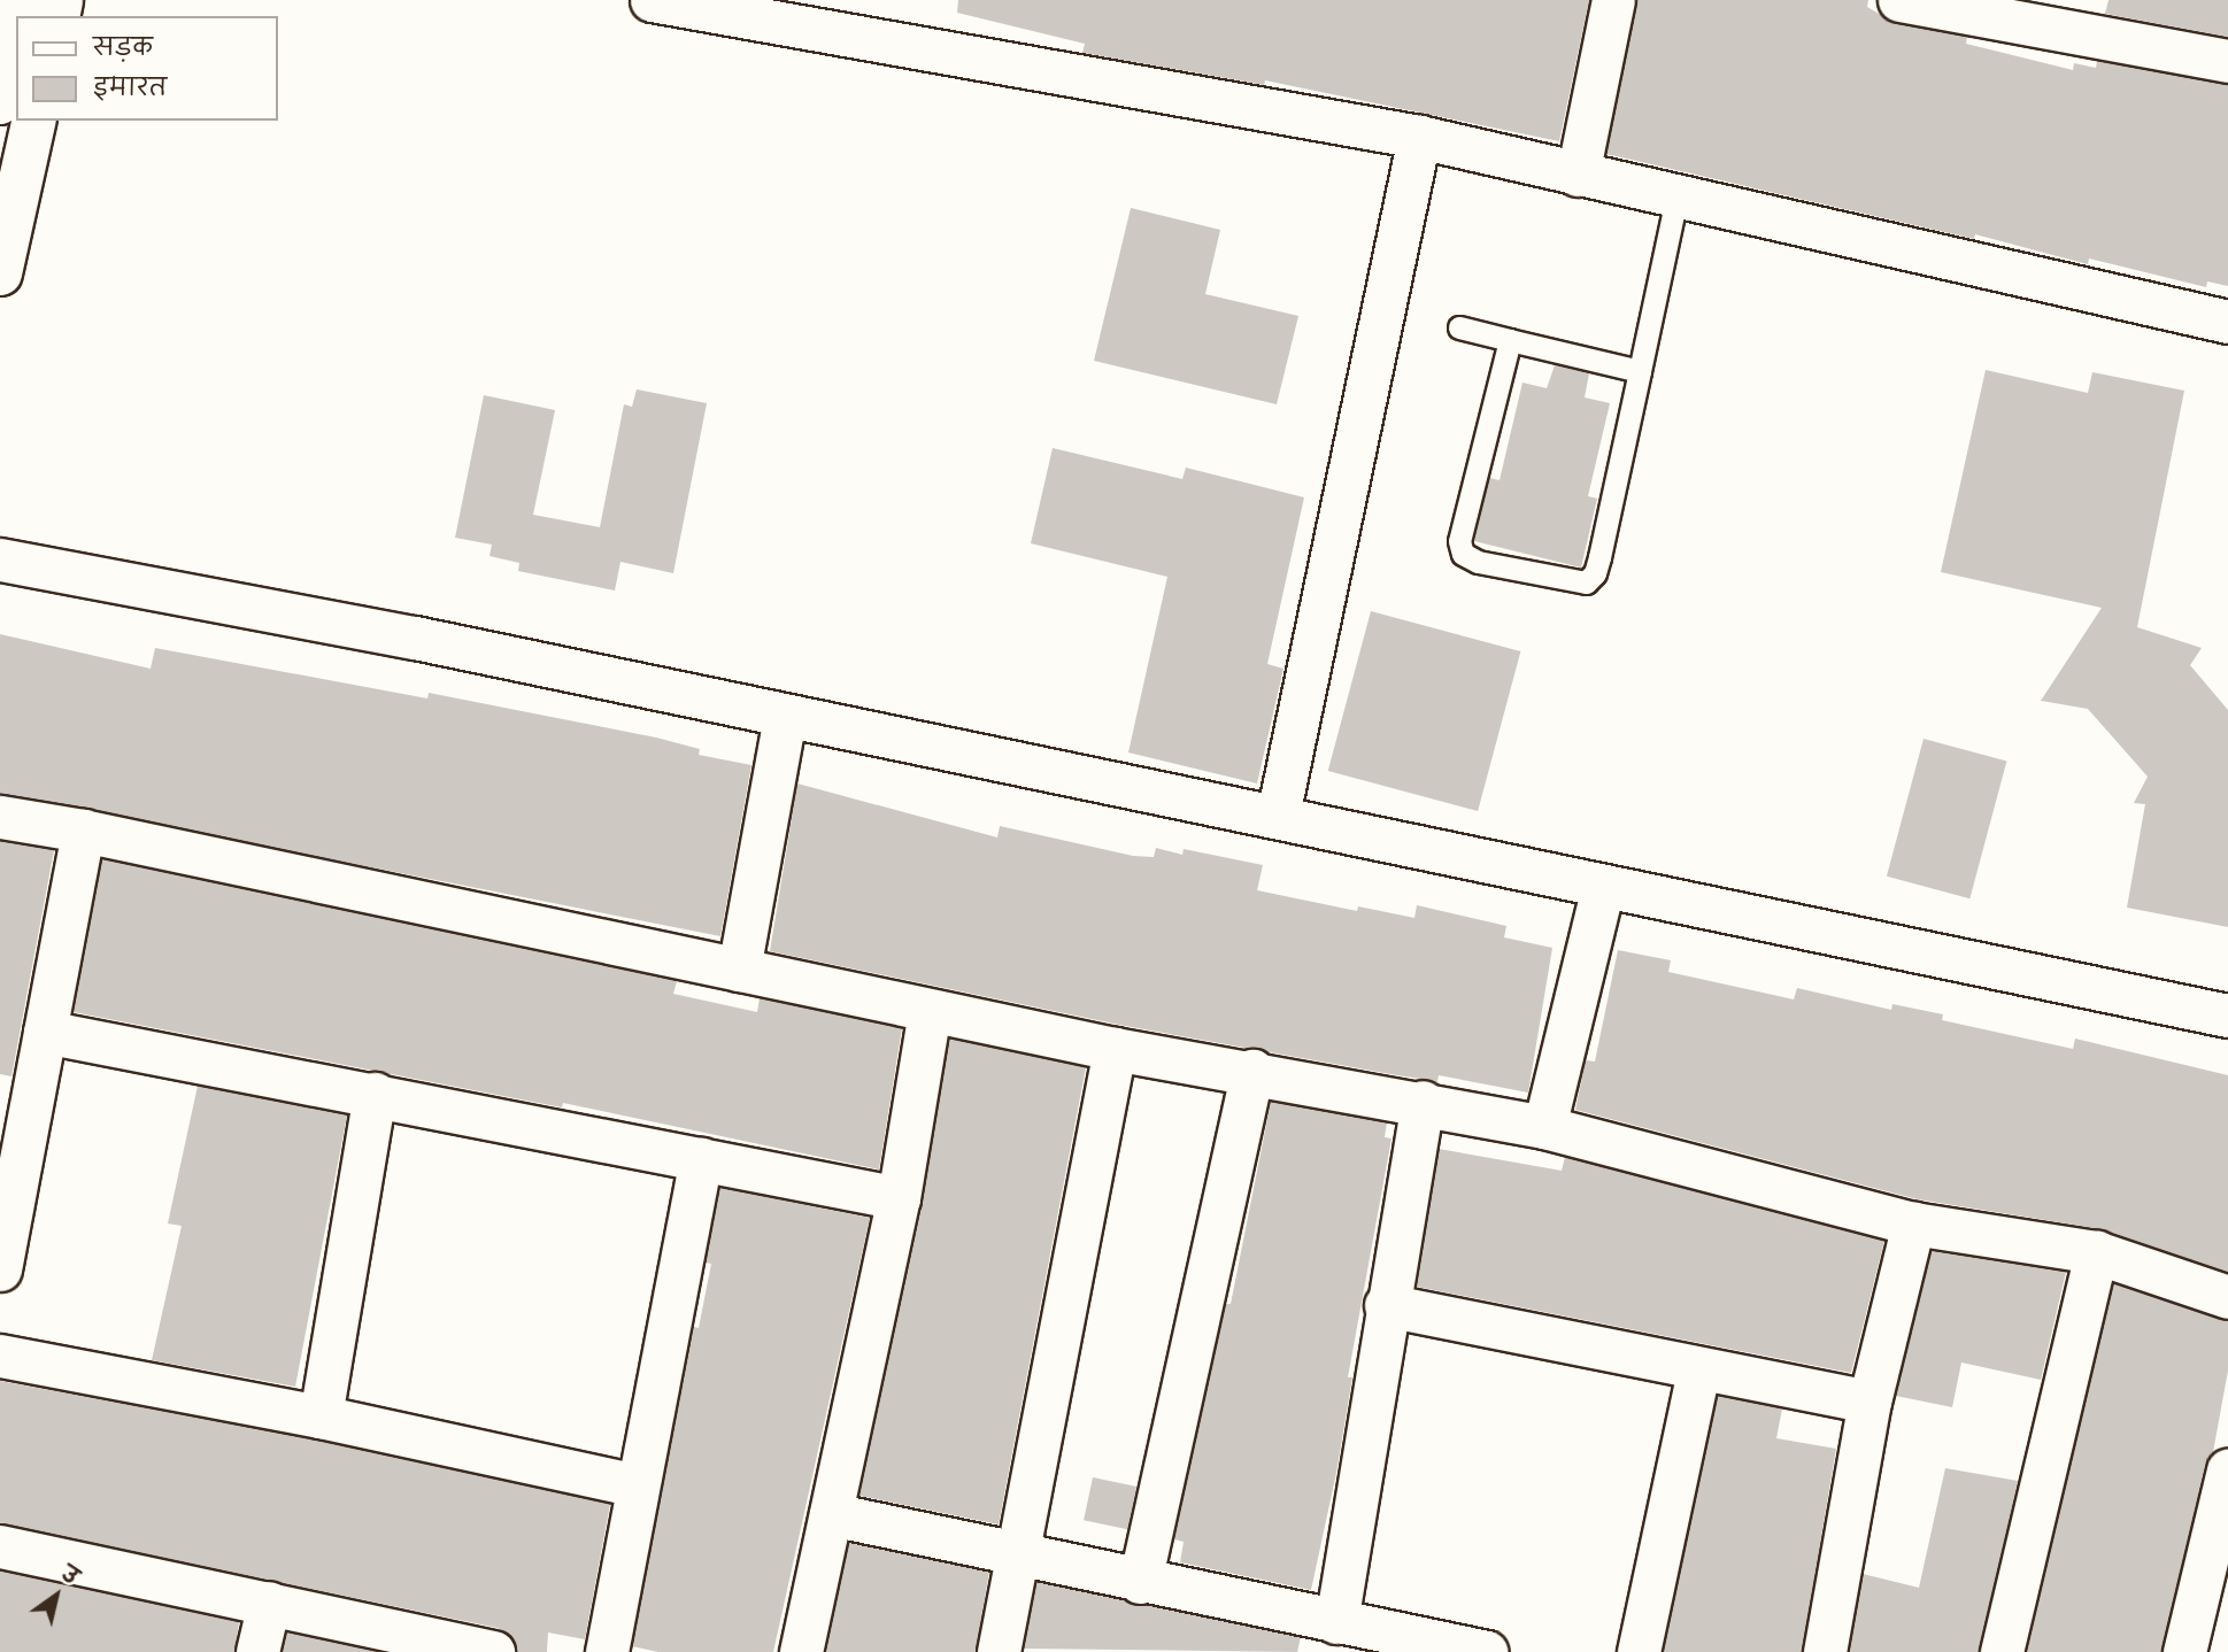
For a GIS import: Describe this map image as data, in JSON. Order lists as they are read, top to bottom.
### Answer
{
  "legend": ["सड़क", "इमारत"],
  "north": "top right"
}
